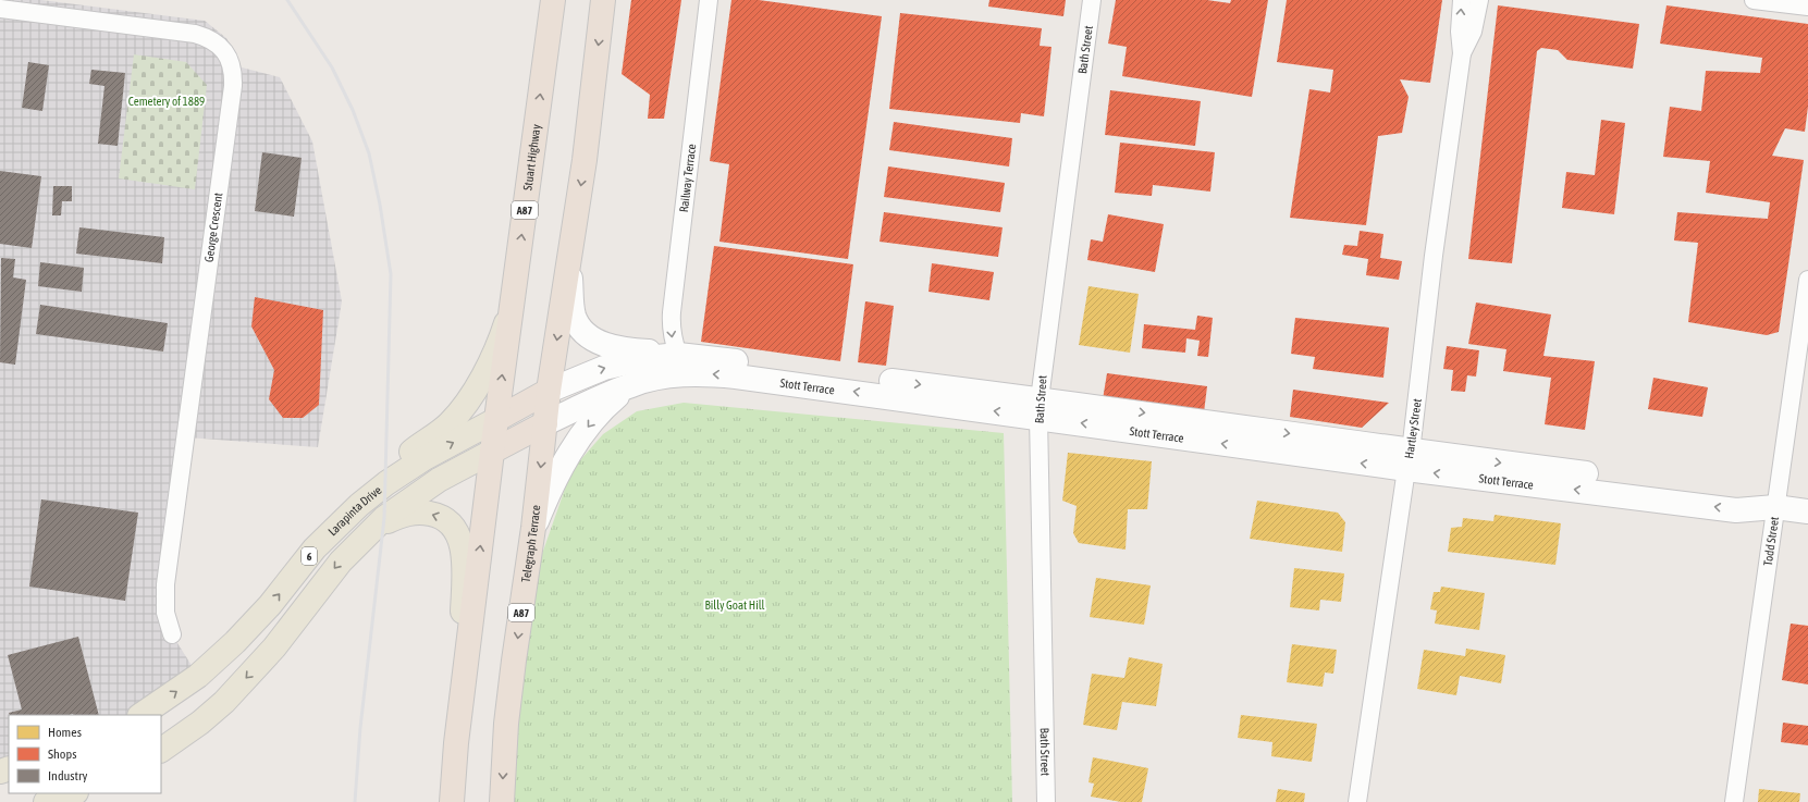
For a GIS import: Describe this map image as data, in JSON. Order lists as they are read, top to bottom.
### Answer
{
  "streets": {
    "highway": [
      "Stuart Highway",
      "A87",
      "Telegraph Terrace",
      "6"
    ],
    "main road": ["Stott Terrace", "Larapinta Drive"],
    "street": [
      "Bath Street",
      "Railway Terrace",
      "George Crescent",
      "Hartley Street",
      "Todd Street"
    ]
  },
  "crossings": [
    ["Bath Street", "Stott Terrace"],
    ["Stuart Highway", "A87"],
    ["Stuart Highway", "Larapinta Drive"],
    ["Stuart Highway", "6"],
    ["Railway Terrace", "Stott Terrace"],
    ["A87", "Stott Terrace"],
    ["A87", "Larapinta Drive"],
    ["A87", "Telegraph Terrace"],
    ["A87", "6"],
    ["Stott Terrace", "Hartley Street"],
    ["Stott Terrace", "Todd Street"],
    ["Stott Terrace", "Telegraph Terrace"],
    ["Stott Terrace", "6"],
    ["Larapinta Drive", "6"],
    ["Telegraph Terrace", "6"]
  ],
  "one_way": ["Railway Terrace"],
  "parks": ["Cemetery of 1889", "Billy Goat Hill"],
  "legend": ["Homes", "Shops", "Industry"]
}
